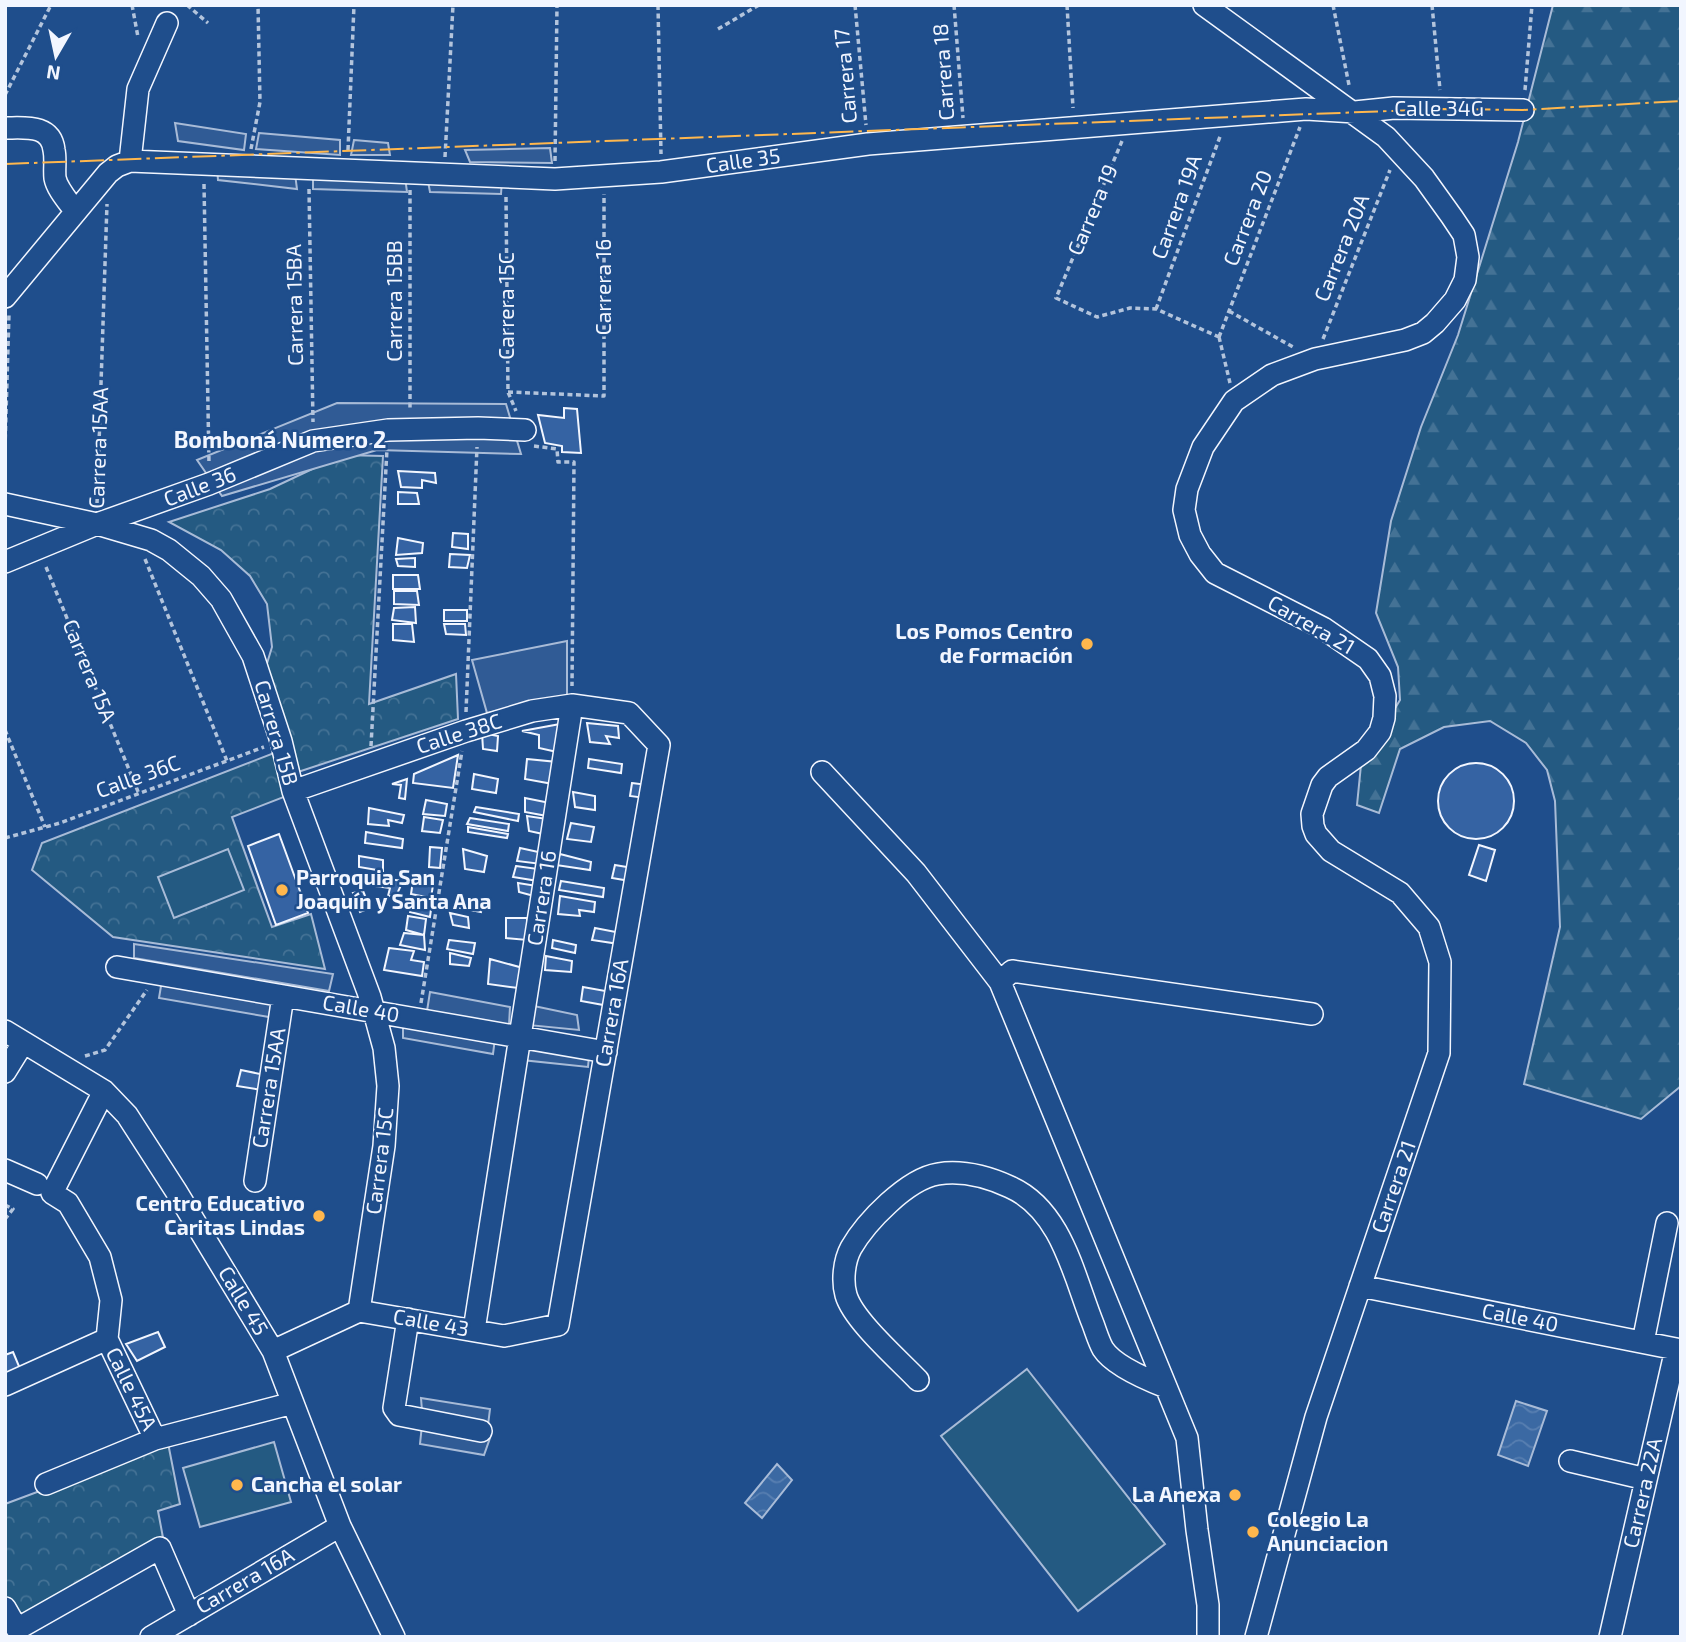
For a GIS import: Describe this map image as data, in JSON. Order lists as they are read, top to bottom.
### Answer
{
  "streets": {
    "street": [
      "Calle 34G",
      "Calle 35",
      "Carrera 16",
      "Carrera 15C",
      "Carrera 15AA",
      "Calle 36",
      "Carrera 21",
      "Carrera 15B",
      "Calle 38C",
      "Calle 40",
      "Carrera 16A",
      "Calle 45",
      "Calle 43",
      "Calle 45A",
      "Carrera 22A"
    ],
    "path": [
      "Carrera 18",
      "Carrera 17",
      "Carrera 19A",
      "Carrera 19",
      "Carrera 20",
      "Carrera 20A",
      "Carrera 15BB",
      "Carrera 15BA",
      "Carrera 15A",
      "Calle 36C"
    ]
  },
  "crossings": [
    ["Carrera 18", "Calle 35"],
    ["Carrera 17", "Calle 35"],
    ["Calle 34G", "Calle 35"],
    ["Calle 34G", "Carrera 21"],
    ["Calle 35", "Carrera 19A"],
    ["Calle 35", "Carrera 19"],
    ["Calle 35", "Carrera 20"],
    ["Calle 35", "Carrera 16"],
    ["Calle 35", "Carrera 15BB"],
    ["Calle 35", "Carrera 15BA"],
    ["Calle 35", "Carrera 15C"],
    ["Calle 35", "Carrera 21"],
    ["Carrera 19A", "Carrera 19"],
    ["Carrera 20A", "Carrera 21"],
    ["Carrera 16", "Carrera 15C"],
    ["Carrera 16", "Calle 38C"],
    ["Carrera 16", "Calle 40"],
    ["Carrera 16", "Calle 43"],
    ["Carrera 15BB", "Calle 36"],
    ["Carrera 15BA", "Calle 36"],
    ["Carrera 15C", "Calle 36"],
    ["Carrera 15C", "Carrera 15B"],
    ["Carrera 15C", "Calle 40"],
    ["Carrera 15C", "Calle 43"],
    ["Carrera 15AA", "Calle 36"],
    ["Carrera 15AA", "Carrera 15B"],
    ["Carrera 15AA", "Calle 40"],
    ["Calle 36", "Carrera 15A"],
    ["Calle 36", "Carrera 15B"],
    ["Carrera 21", "Calle 40"],
    ["Carrera 15A", "Calle 36C"],
    ["Carrera 15B", "Calle 38C"],
    ["Carrera 15B", "Calle 36C"],
    ["Carrera 15B", "Calle 40"],
    ["Calle 38C", "Carrera 16A"],
    ["Calle 40", "Carrera 16A"],
    ["Calle 40", "Carrera 22A"],
    ["Carrera 16A", "Calle 45"],
    ["Carrera 16A", "Calle 43"]
  ],
  "districts": ["Bomboná Numero 2"],
  "places": [
    "Los Pomos Centro de Formación",
    "Parroquia San Joaquín y Santa Ana",
    "Centro Educativo Caritas Lindas",
    "Cancha el solar",
    "La Anexa",
    "Colegio La Anunciacion"
  ],
  "north": "bottom"
}
